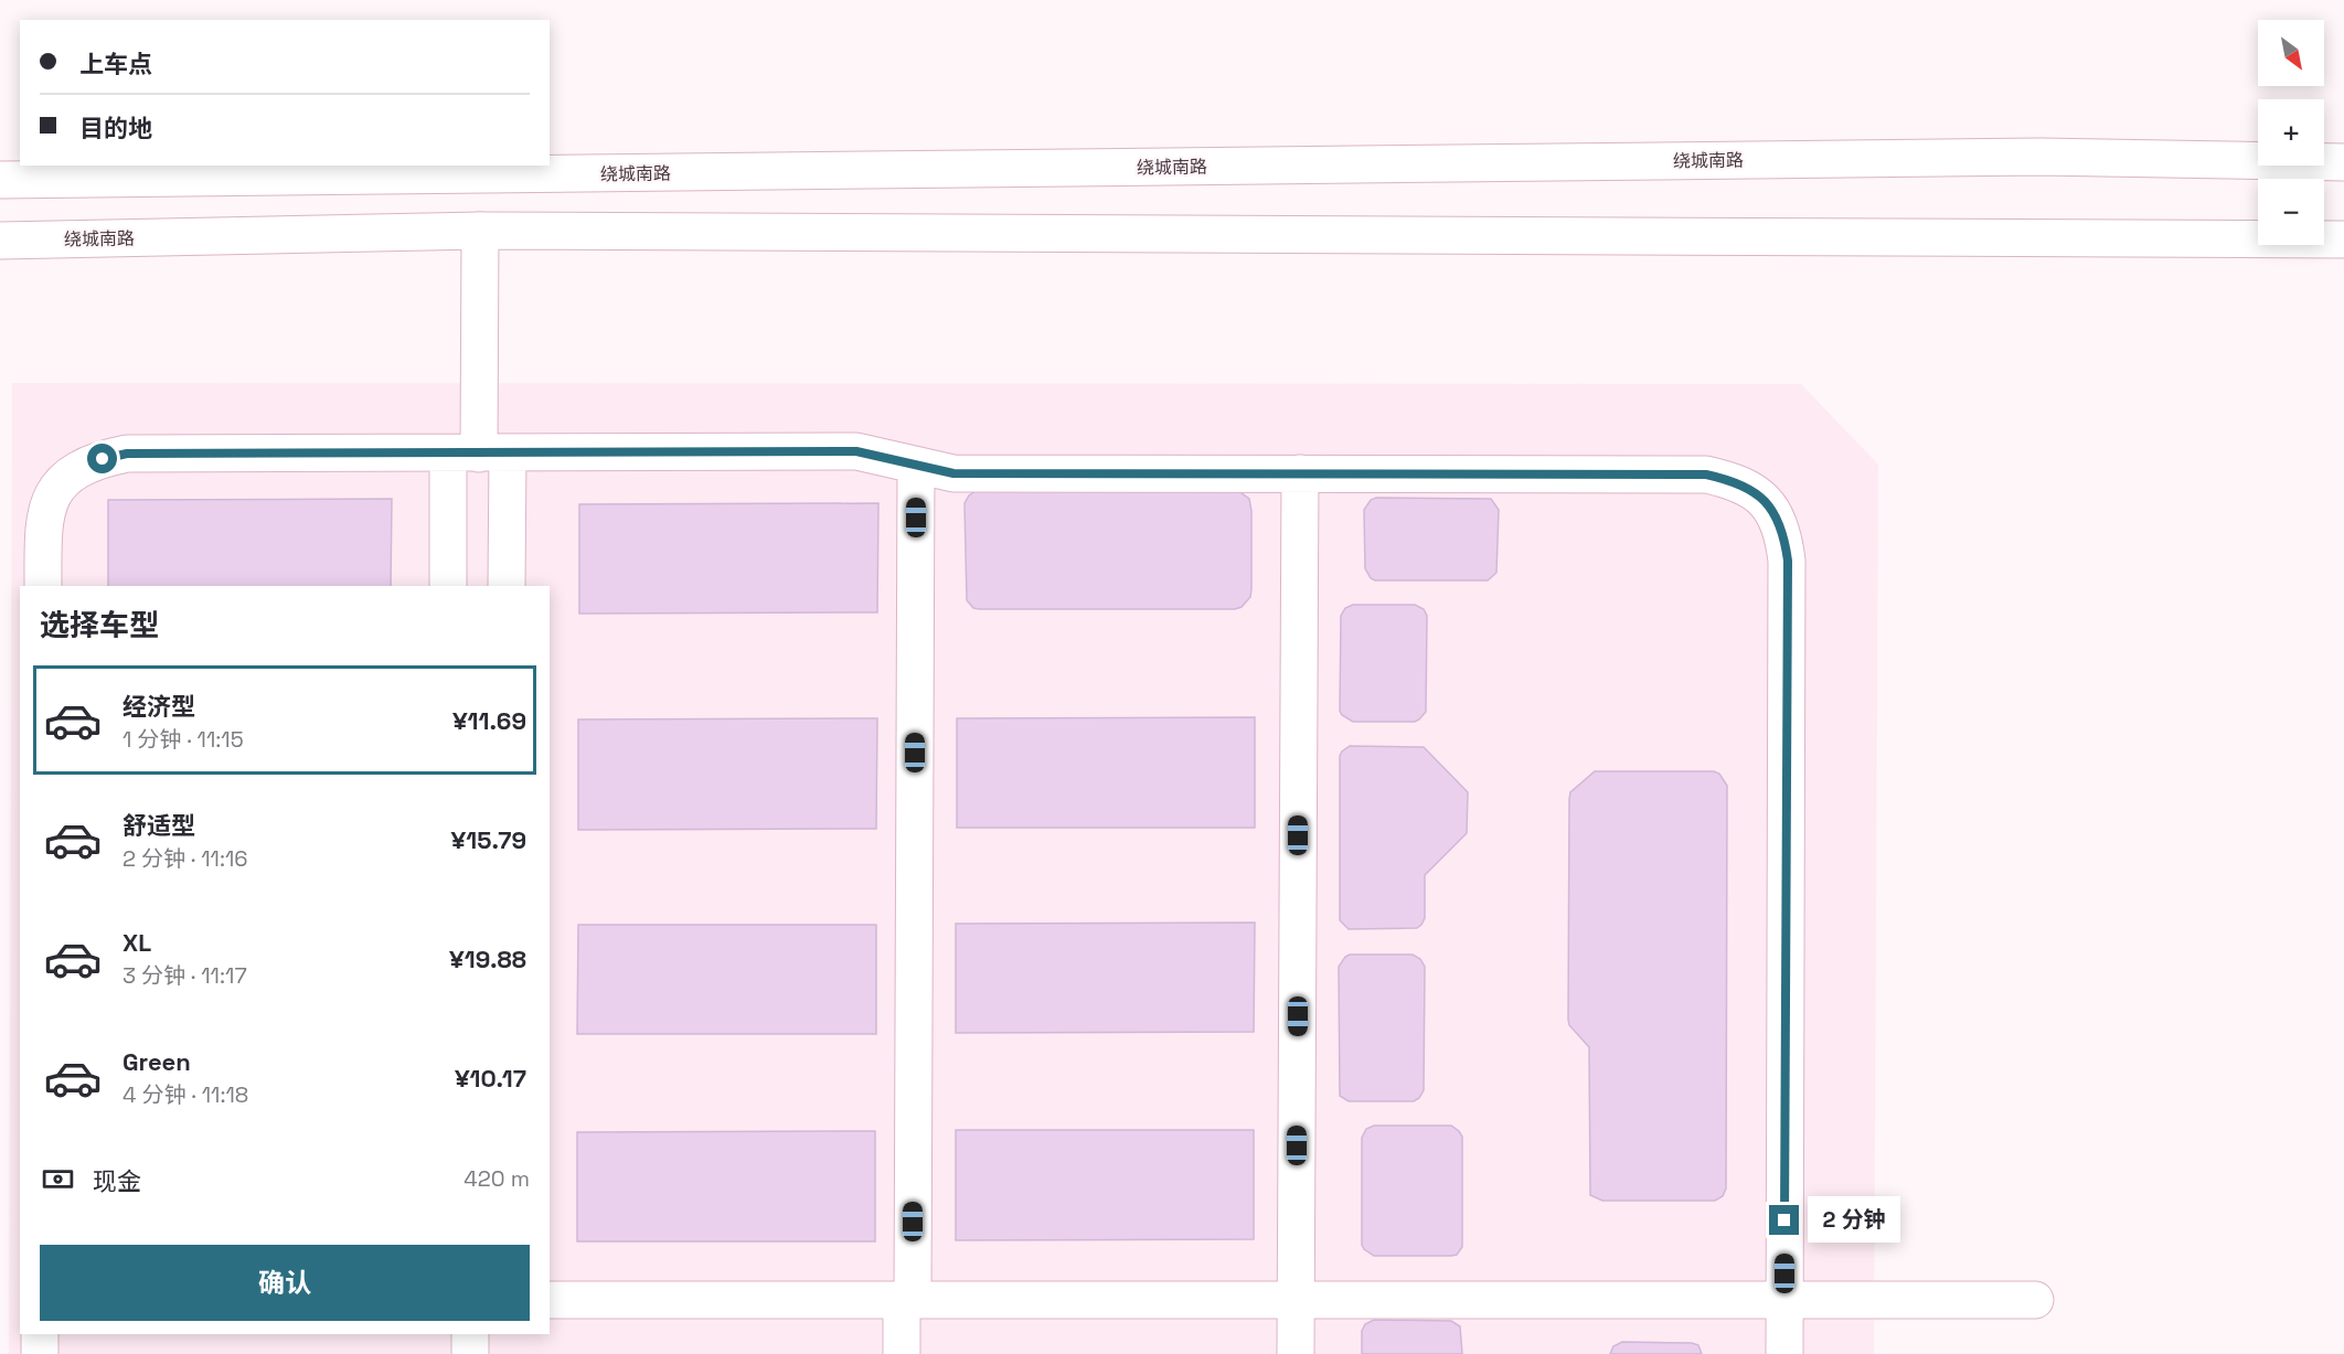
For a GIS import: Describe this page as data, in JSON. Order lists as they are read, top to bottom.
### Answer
{
  "streets": {
    "main road": ["绕城南路"]
  },
  "north": "bottom right",
  "page": {
    "map_buttons": ["+", "−"],
    "banner": ["上车点", "目的地"],
    "heading": "选择车型",
    "list": [
      {
        "name": "经济型",
        "note": "1 分钟 · 11:15",
        "value": "¥11.69"
      },
      {
        "name": "舒适型",
        "note": "2 分钟 · 11:16",
        "value": "¥15.79"
      },
      {
        "name": "XL",
        "note": "3 分钟 · 11:17",
        "value": "¥19.88"
      },
      {
        "name": "Green",
        "note": "4 分钟 · 11:18",
        "value": "¥10.17"
      }
    ],
    "pay": ["现金", "420 m"],
    "bubble": "2 分钟",
    "buttons": "确认"
  }
}
